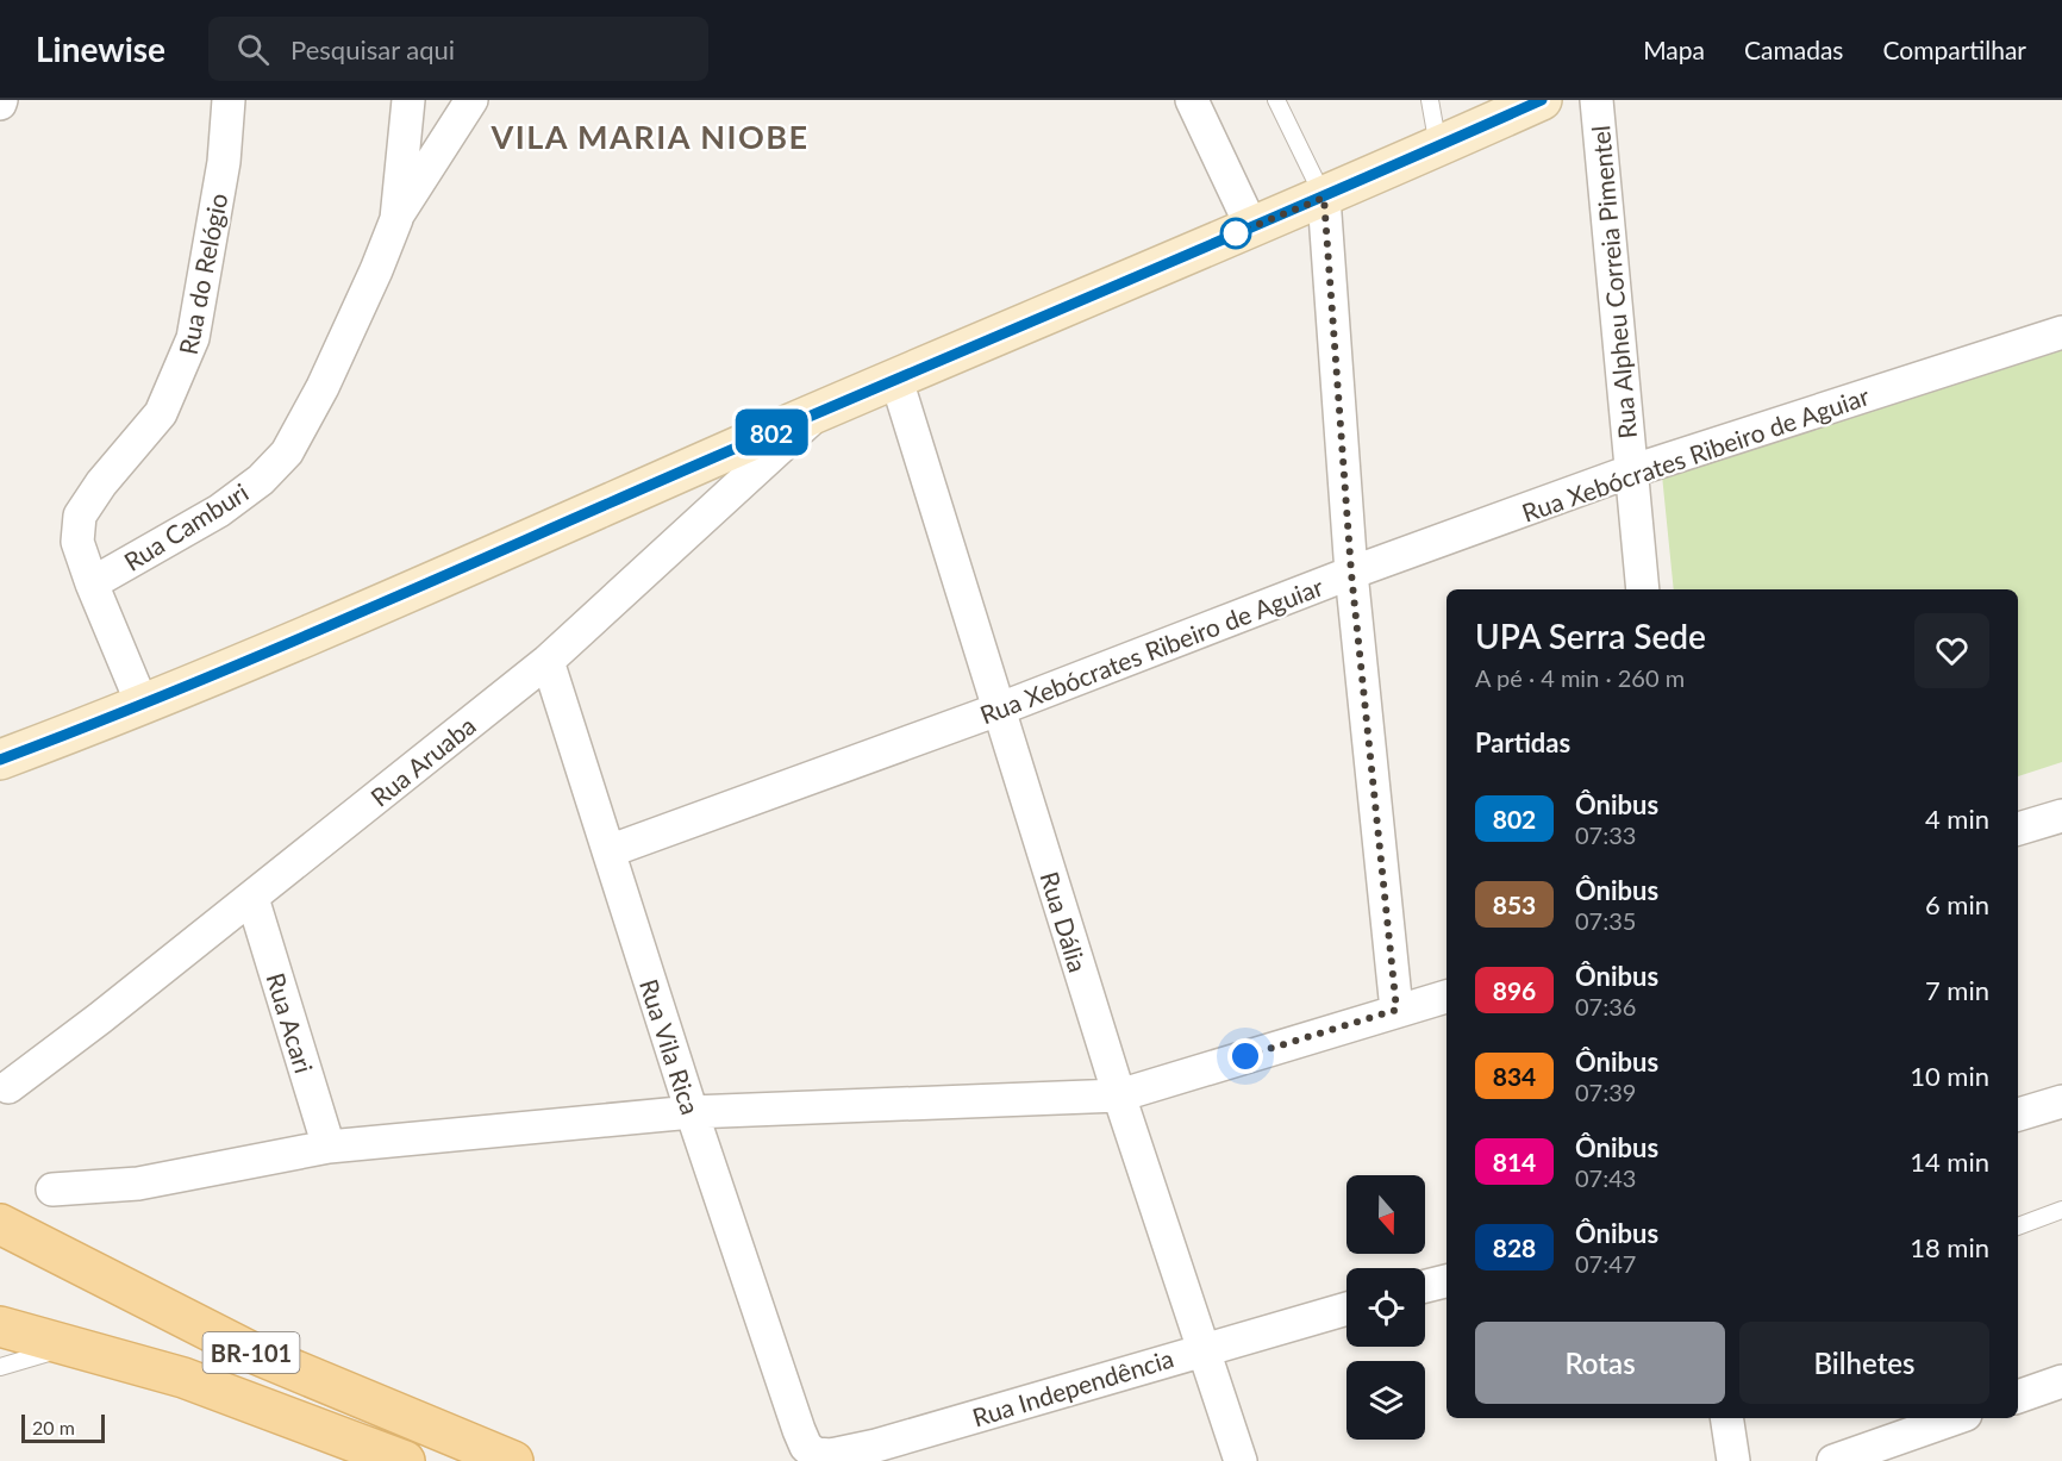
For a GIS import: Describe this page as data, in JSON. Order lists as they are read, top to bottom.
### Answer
{
  "streets": {
    "main road": ["BR-101"],
    "street": [
      "Rua do Relógio",
      "Rua Alpheu Correia Pimentel",
      "Rua Xebócrates Ribeiro de Aguiar",
      "Rua Camburi",
      "Rua Aruaba",
      "Rua Dália",
      "Rua Acari",
      "Rua Vila Rica",
      "Rua Independência"
    ]
  },
  "crossings": [
    ["Rua do Relógio", "Rua Camburi"],
    ["Rua Alpheu Correia Pimentel", "Rua Xebócrates Ribeiro de Aguiar"],
    ["Rua Xebócrates Ribeiro de Aguiar", "Rua Dália"],
    ["Rua Xebócrates Ribeiro de Aguiar", "Rua Vila Rica"],
    ["Rua Aruaba", "Rua Acari"],
    ["Rua Aruaba", "Rua Vila Rica"],
    ["Rua Dália", "Rua Independência"],
    ["Rua Vila Rica", "Rua Independência"]
  ],
  "districts": ["VILA MARIA NIOBE"],
  "lines": ["bus line 802"],
  "scale_bar": "20 m",
  "north": "bottom",
  "page": {
    "header": "Linewise",
    "search": "Pesquisar aqui",
    "nav": ["Mapa", "Camadas", "Compartilhar"],
    "on_map": "802",
    "heading": [
      ["UPA Serra Sede", "A pé · 4 min · 260 m"],
      "Partidas"
    ],
    "list": [
      {
        "mark": "802",
        "name": "Ônibus",
        "note": "07:33",
        "value": "4 min"
      },
      {
        "mark": "853",
        "name": "Ônibus",
        "note": "07:35",
        "value": "6 min"
      },
      {
        "mark": "896",
        "name": "Ônibus",
        "note": "07:36",
        "value": "7 min"
      },
      {
        "mark": "834",
        "name": "Ônibus",
        "note": "07:39",
        "value": "10 min"
      },
      {
        "mark": "814",
        "name": "Ônibus",
        "note": "07:43",
        "value": "14 min"
      },
      {
        "mark": "828",
        "name": "Ônibus",
        "note": "07:47",
        "value": "18 min"
      }
    ],
    "buttons": ["Rotas", "Bilhetes"],
    "scale": "20 m"
  }
}
